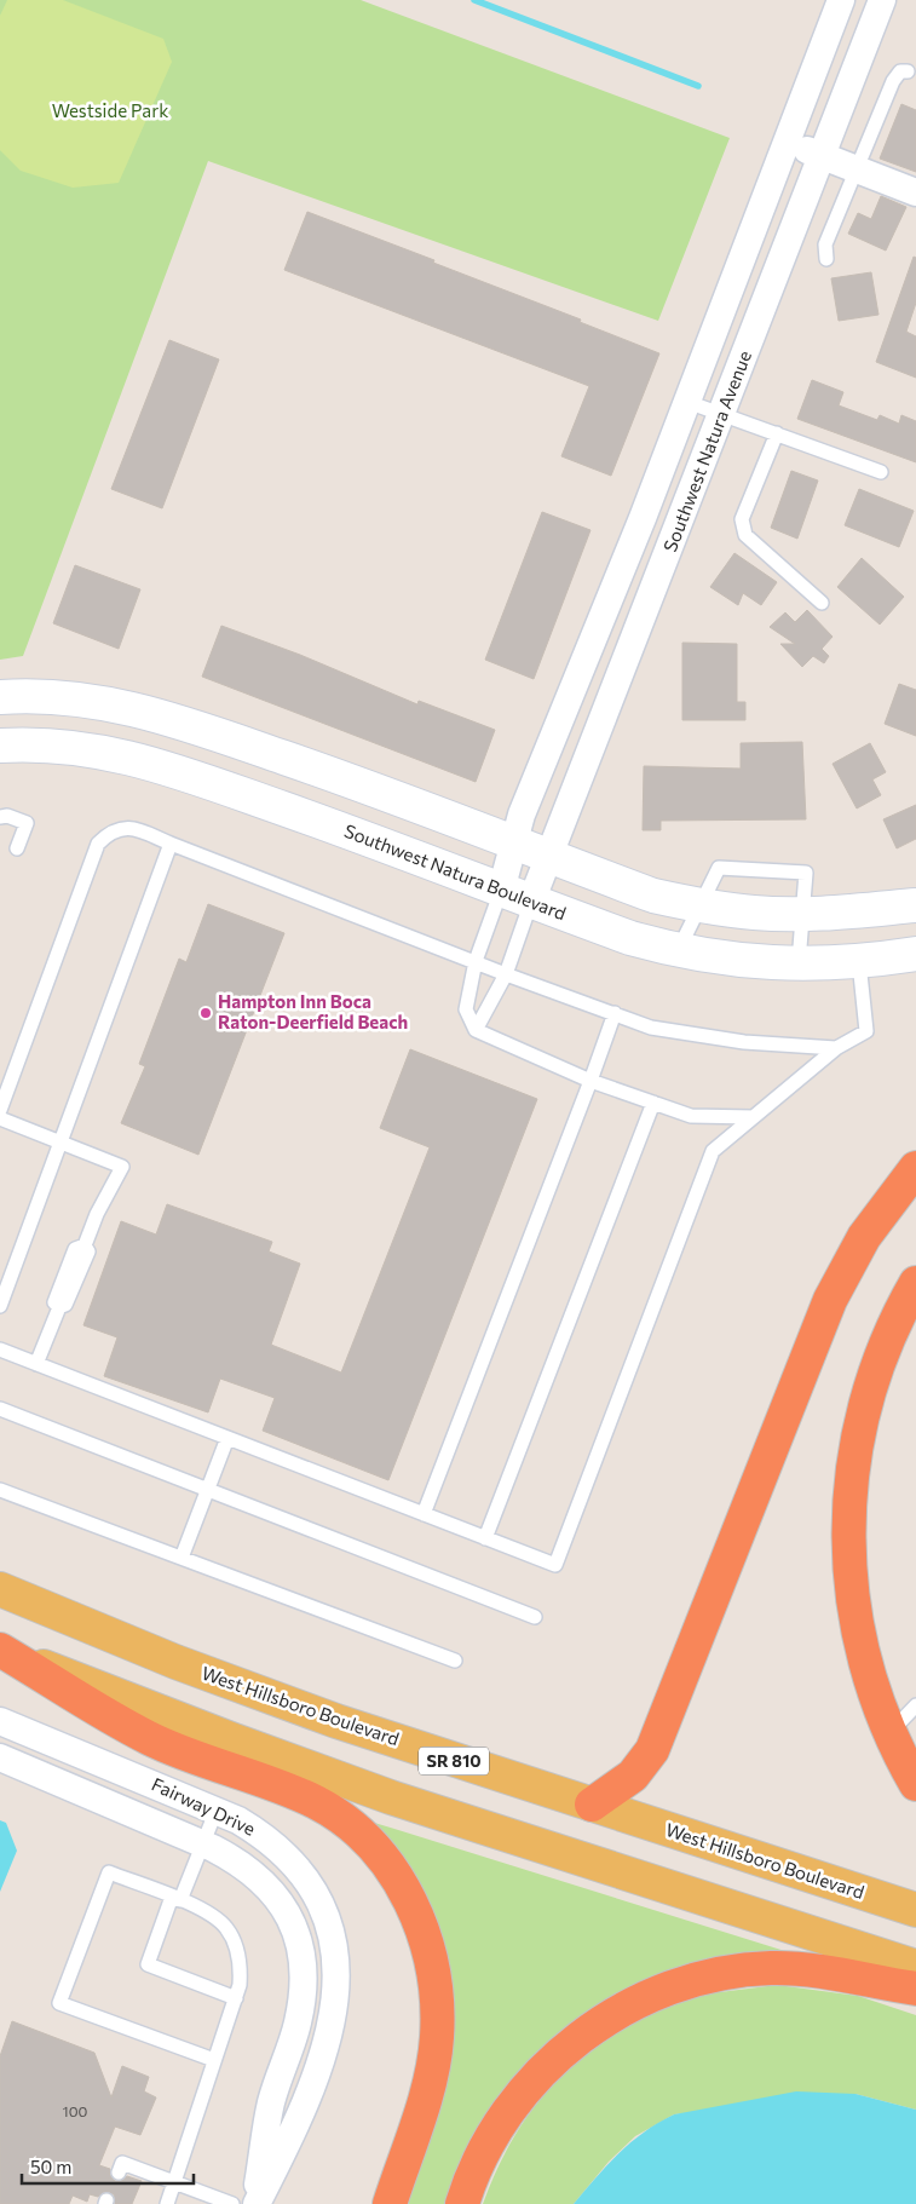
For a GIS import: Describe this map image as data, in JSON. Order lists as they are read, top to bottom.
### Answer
{
  "streets": {
    "main road": ["West Hillsboro Boulevard", "SR 810"],
    "street": ["Southwest Natura Avenue", "Southwest Natura Boulevard", "Fairway Drive"]
  },
  "crossings": [
    ["Southwest Natura Avenue", "Southwest Natura Boulevard"]
  ],
  "parks": ["Westside Park"],
  "places": ["Hampton Inn Boca Raton-Deerfield Beach"],
  "house_numbers": ["100"],
  "scale_bar": "50 m"
}
